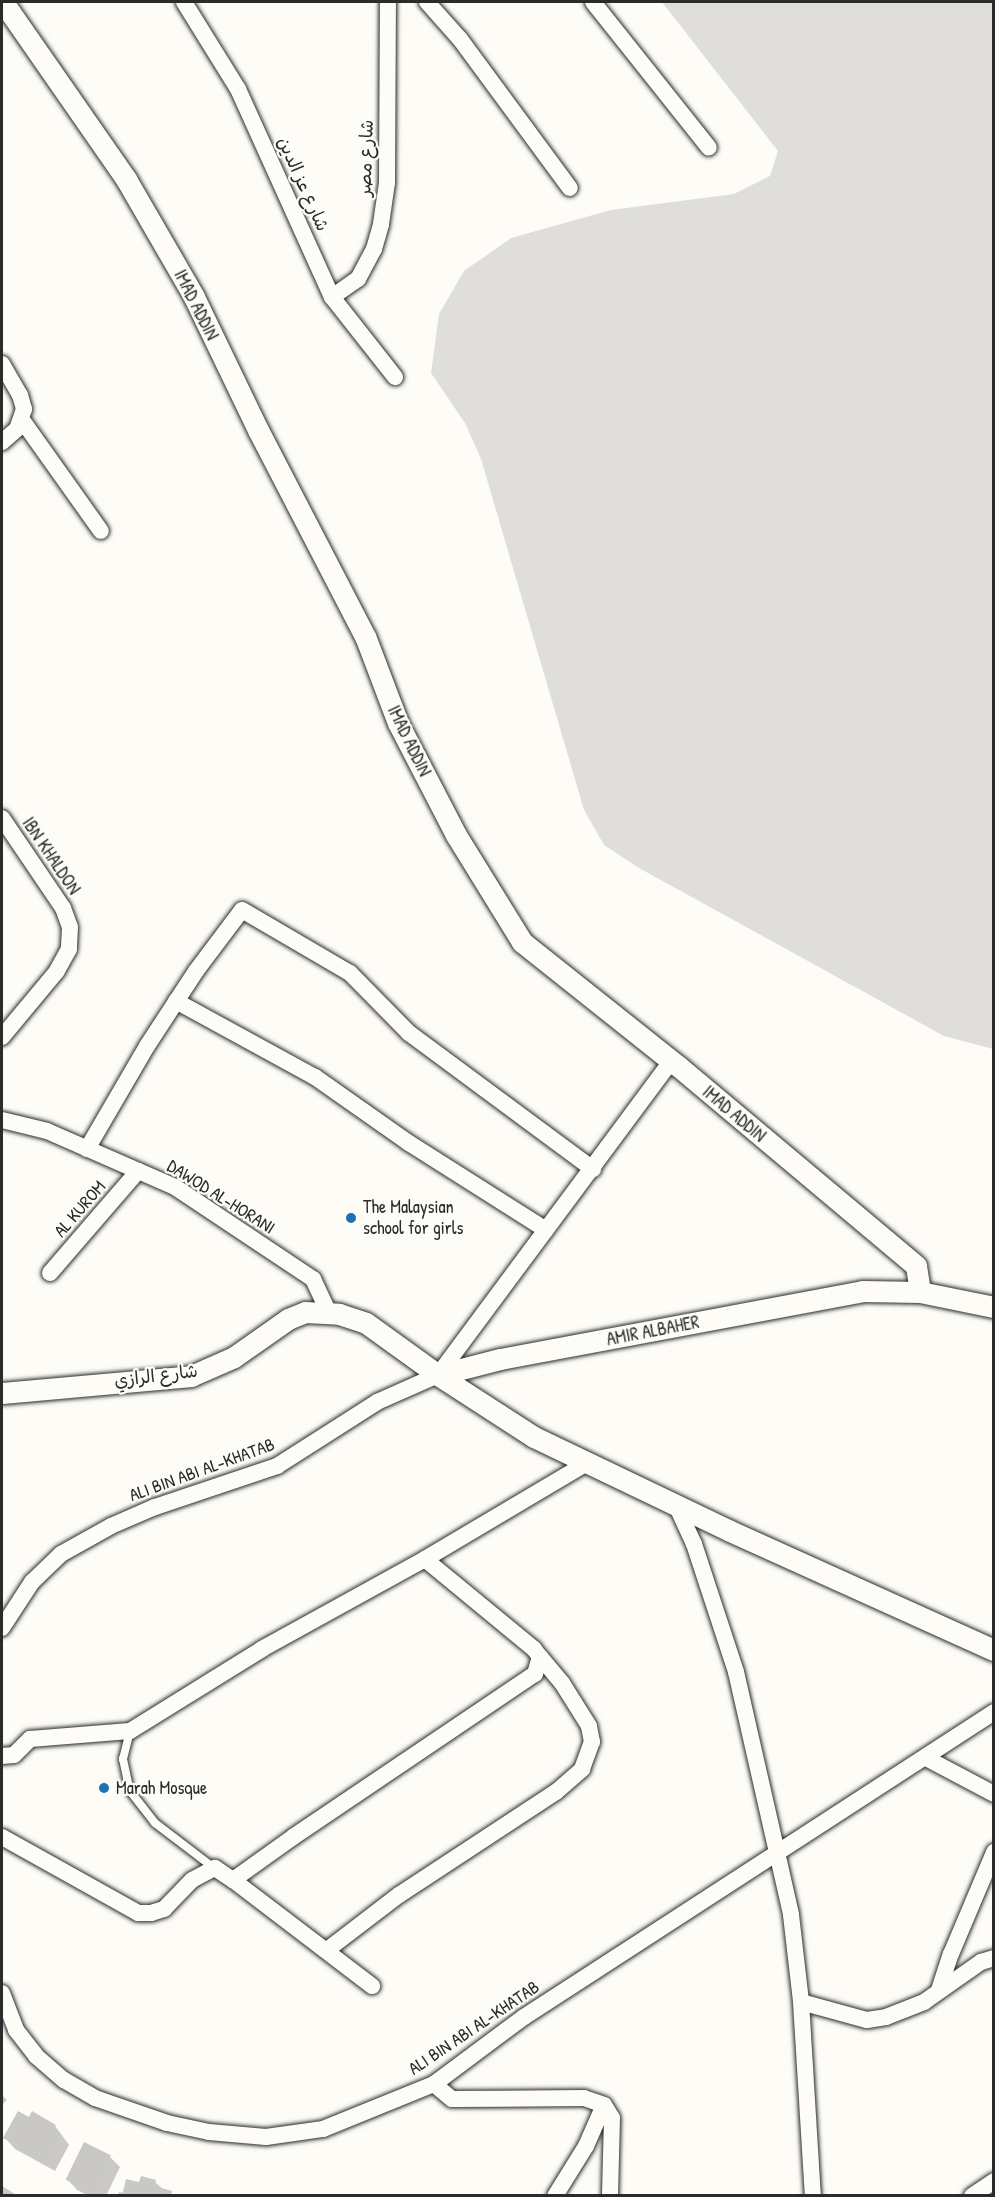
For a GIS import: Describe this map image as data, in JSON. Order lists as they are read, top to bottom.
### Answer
{
  "streets": {
    "street": [
      "شارع مصر",
      "شارع عز الدين",
      "IMAD ADDIN",
      "IBN KHALDON",
      "DAWOD AL-HORANI",
      "AL KUROM",
      "AMIR ALBAHER",
      "شارع الرازي",
      "ALI BIN ABI AL-KHATAB"
    ]
  },
  "crossings": [
    ["شارع مصر", "شارع عز الدين"],
    ["IMAD ADDIN", "AMIR ALBAHER"],
    ["DAWOD AL-HORANI", "AL KUROM"],
    ["DAWOD AL-HORANI", "شارع الرازي"],
    ["AMIR ALBAHER", "ALI BIN ABI AL-KHATAB"]
  ],
  "places": ["The Malaysian school for girls", "Marah Mosque"]
}
